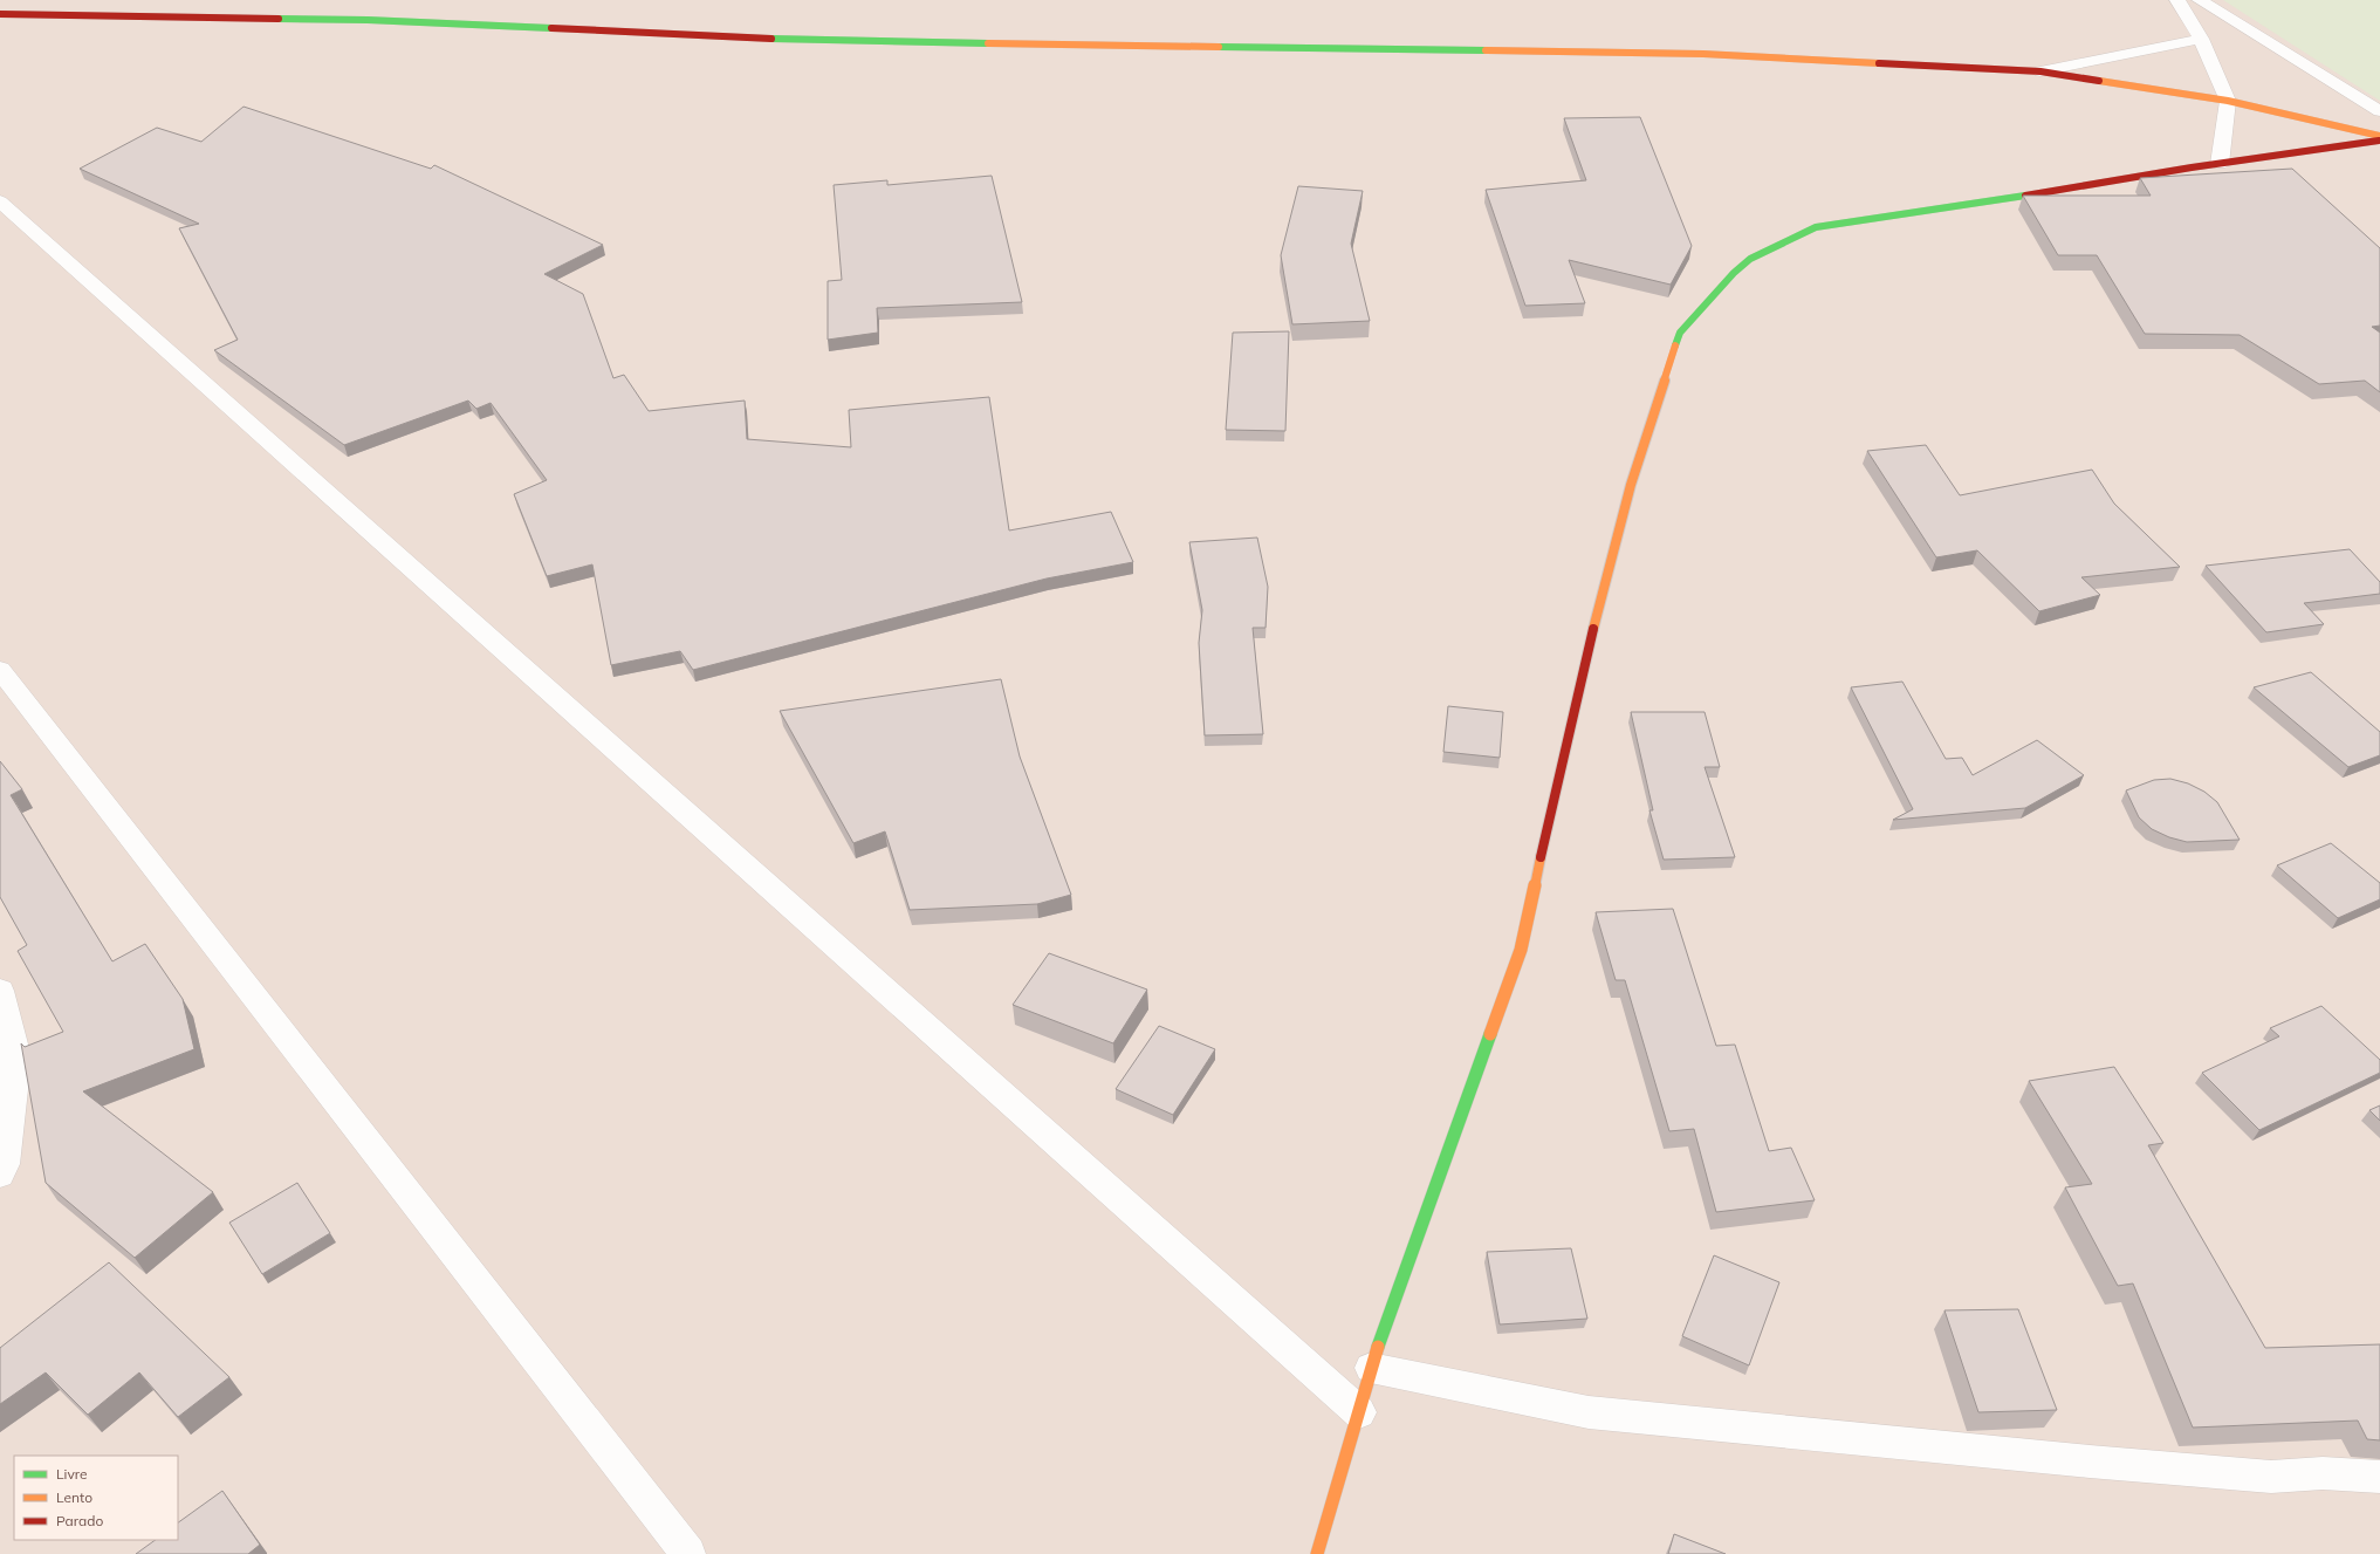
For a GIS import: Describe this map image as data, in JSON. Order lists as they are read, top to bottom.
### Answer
{
  "legend": ["Livre", "Lento", "Parado"]
}
